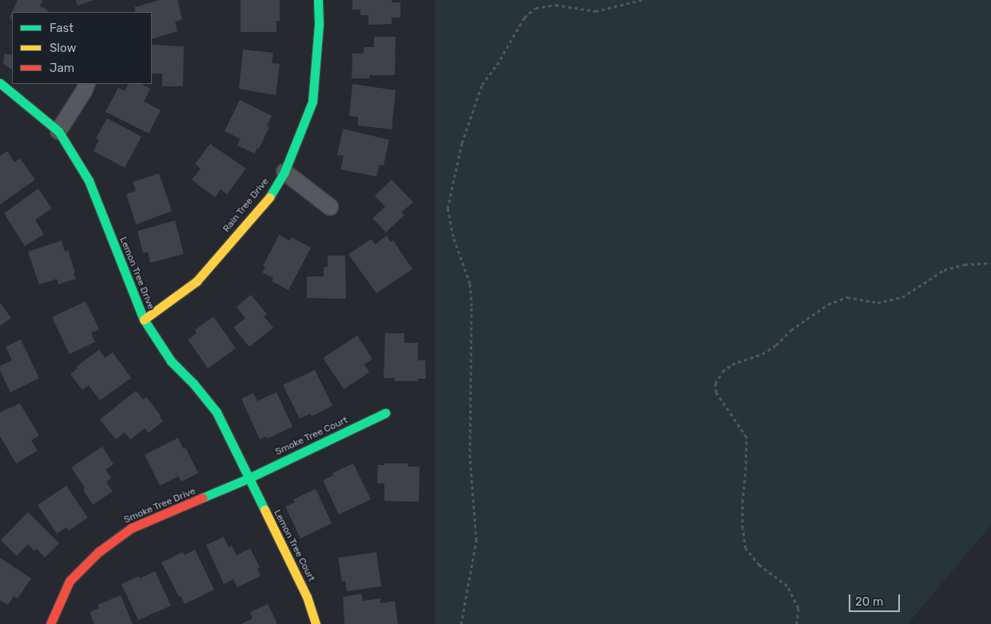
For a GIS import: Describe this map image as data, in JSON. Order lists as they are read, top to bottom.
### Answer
{
  "streets": {
    "street": [
      "Rain Tree Drive",
      "Lemon Tree Drive",
      "Smoke Tree Court",
      "Smoke Tree Drive",
      "Lemon Tree Court"
    ]
  },
  "crossings": [
    ["Rain Tree Drive", "Lemon Tree Drive"],
    ["Lemon Tree Drive", "Smoke Tree Court"],
    ["Lemon Tree Drive", "Smoke Tree Drive"],
    ["Lemon Tree Drive", "Lemon Tree Court"],
    ["Smoke Tree Court", "Smoke Tree Drive"],
    ["Smoke Tree Court", "Lemon Tree Court"],
    ["Smoke Tree Drive", "Lemon Tree Court"]
  ],
  "legend": ["Fast", "Slow", "Jam"],
  "scale_bar": "20 m"
}
